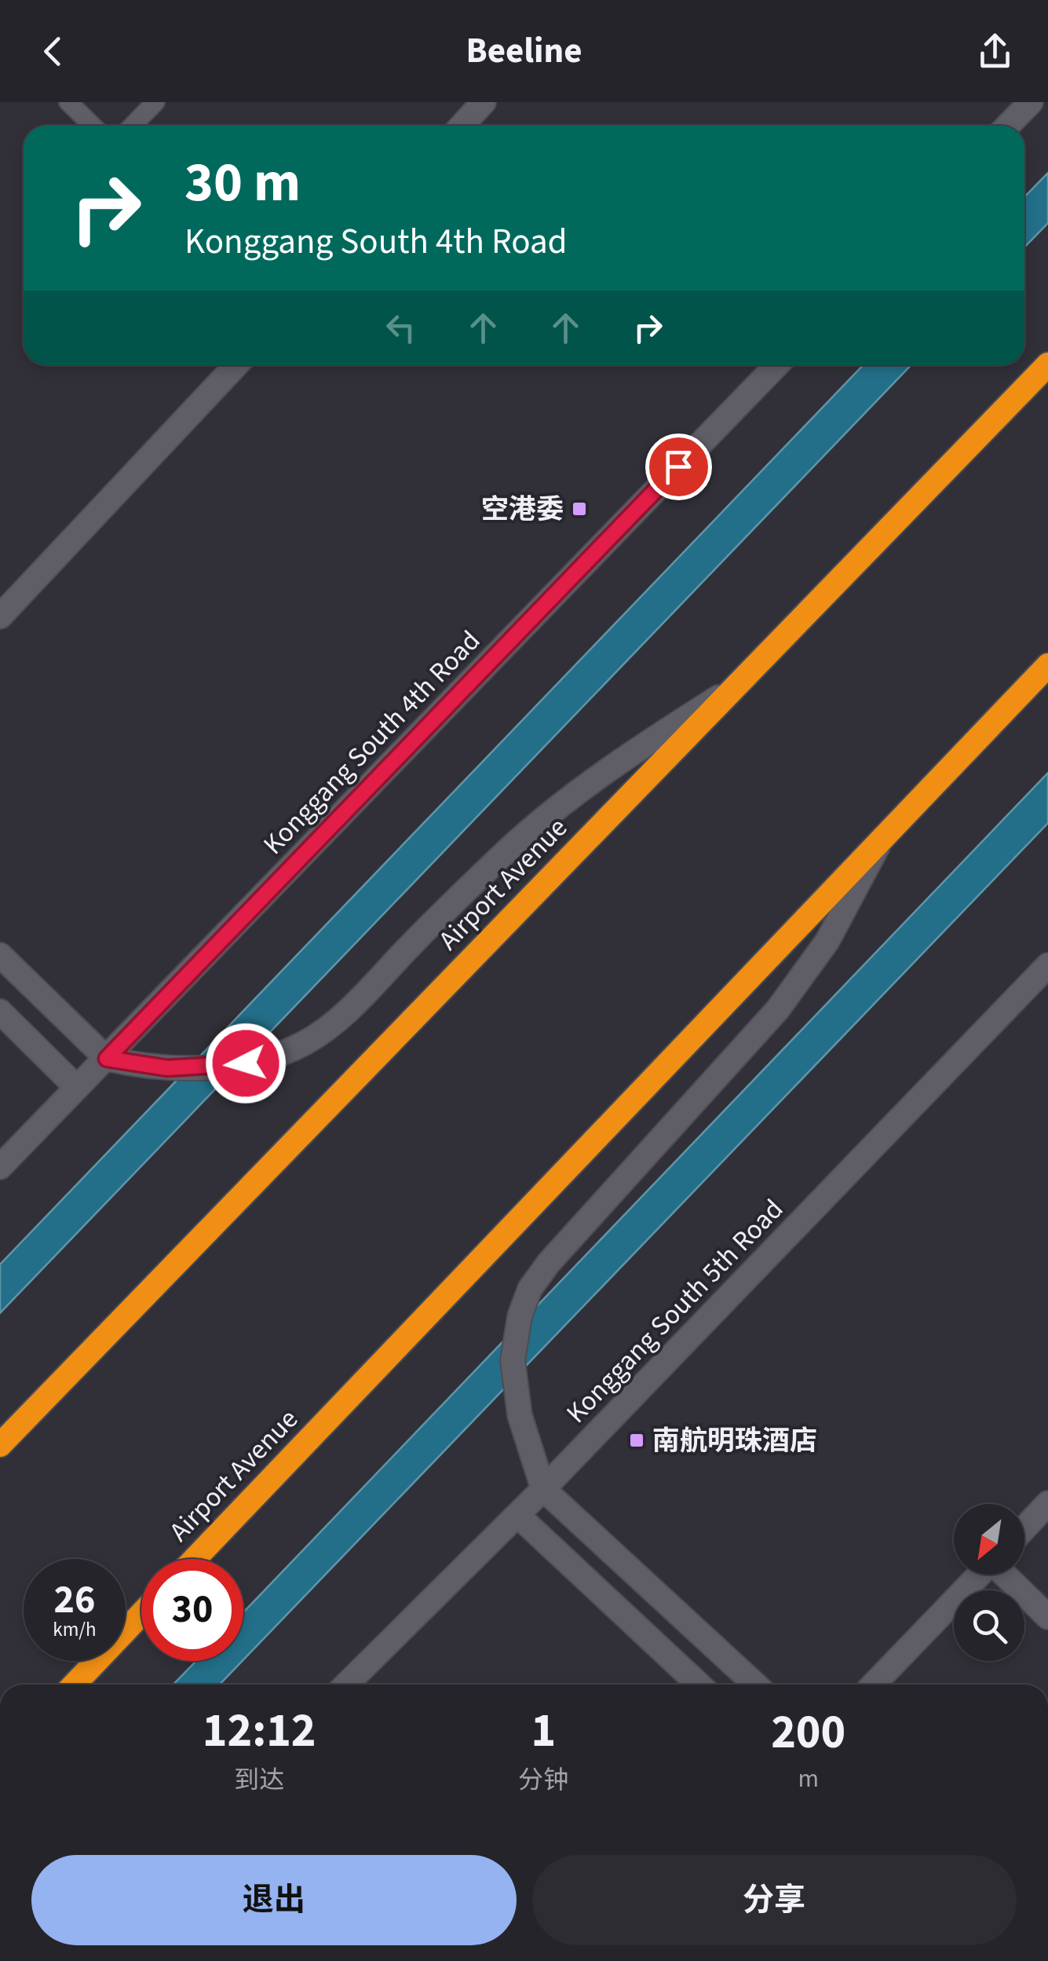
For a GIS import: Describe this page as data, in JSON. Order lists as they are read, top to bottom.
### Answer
{
  "streets": {
    "highway": ["Airport Avenue"],
    "street": ["Konggang South 4th Road", "Konggang South 5th Road"]
  },
  "places": {
    "transit": ["空港委", "南航明珠酒店"]
  },
  "north": "bottom left",
  "page": {
    "header": "Beeline",
    "turn": ["30 m", "Konggang South 4th Road"],
    "speed": "26 km/h",
    "limit": "30",
    "eta": [
      "12:12",
      "到达",
      "1",
      "分钟",
      "200",
      "m"
    ],
    "buttons": ["退出", "分享"]
  }
}
